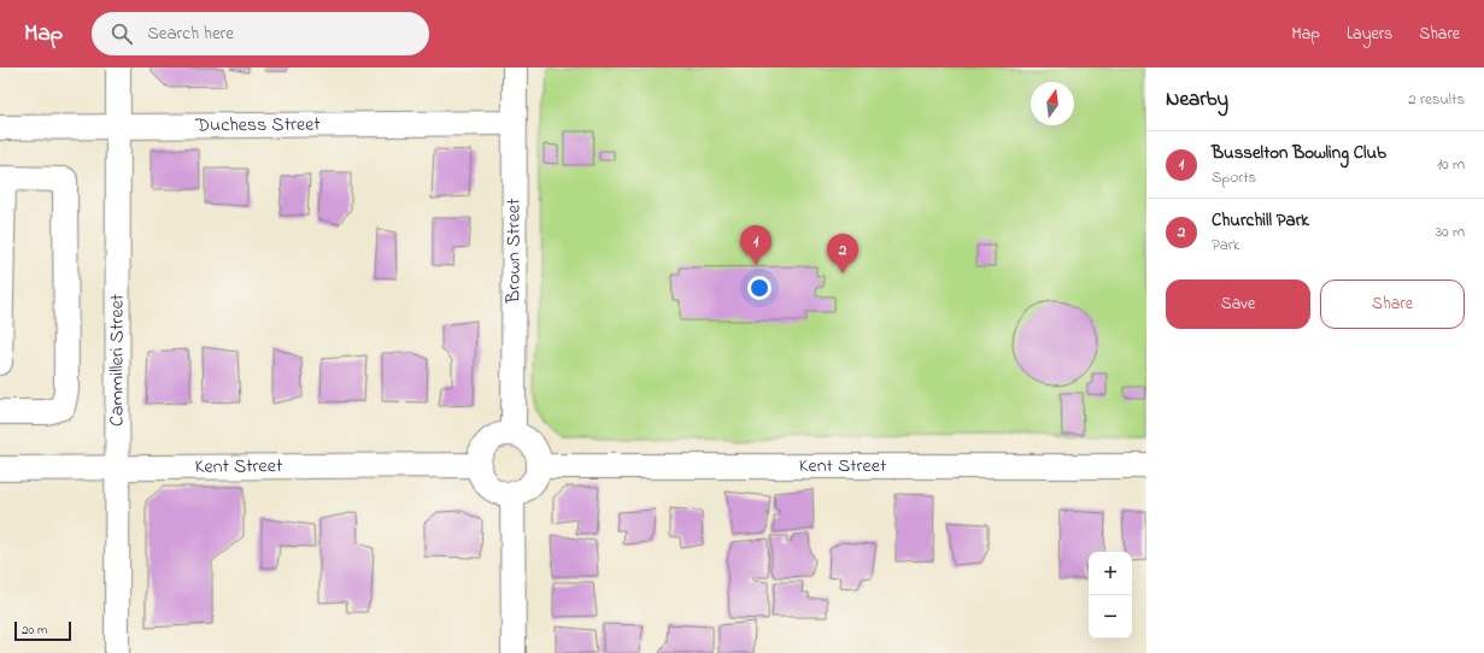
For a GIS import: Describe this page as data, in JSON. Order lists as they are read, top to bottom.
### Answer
{
  "streets": {
    "street": [
      "Duchess Street",
      "Brown Street",
      "Cammilleri Street",
      "Kent Street"
    ]
  },
  "crossings": [
    ["Duchess Street", "Brown Street"],
    ["Duchess Street", "Cammilleri Street"],
    ["Brown Street", "Kent Street"],
    ["Cammilleri Street", "Kent Street"]
  ],
  "scale_bar": "20 m",
  "north": "top",
  "page": {
    "header": "Map",
    "search": "Search here",
    "nav": ["Map", "Layers", "Share"],
    "heading": ["Nearby", "2 results"],
    "list": [
      {
        "mark": "1",
        "name": "Busselton Bowling Club",
        "note": "Sports",
        "value": "10 m"
      },
      {
        "mark": "2",
        "name": "Churchill Park",
        "note": "Park",
        "value": "30 m"
      }
    ],
    "pins": ["1", "2"],
    "buttons": ["Save", "Share"],
    "map_buttons": ["+", "−"],
    "scale": "20 m"
  }
}
